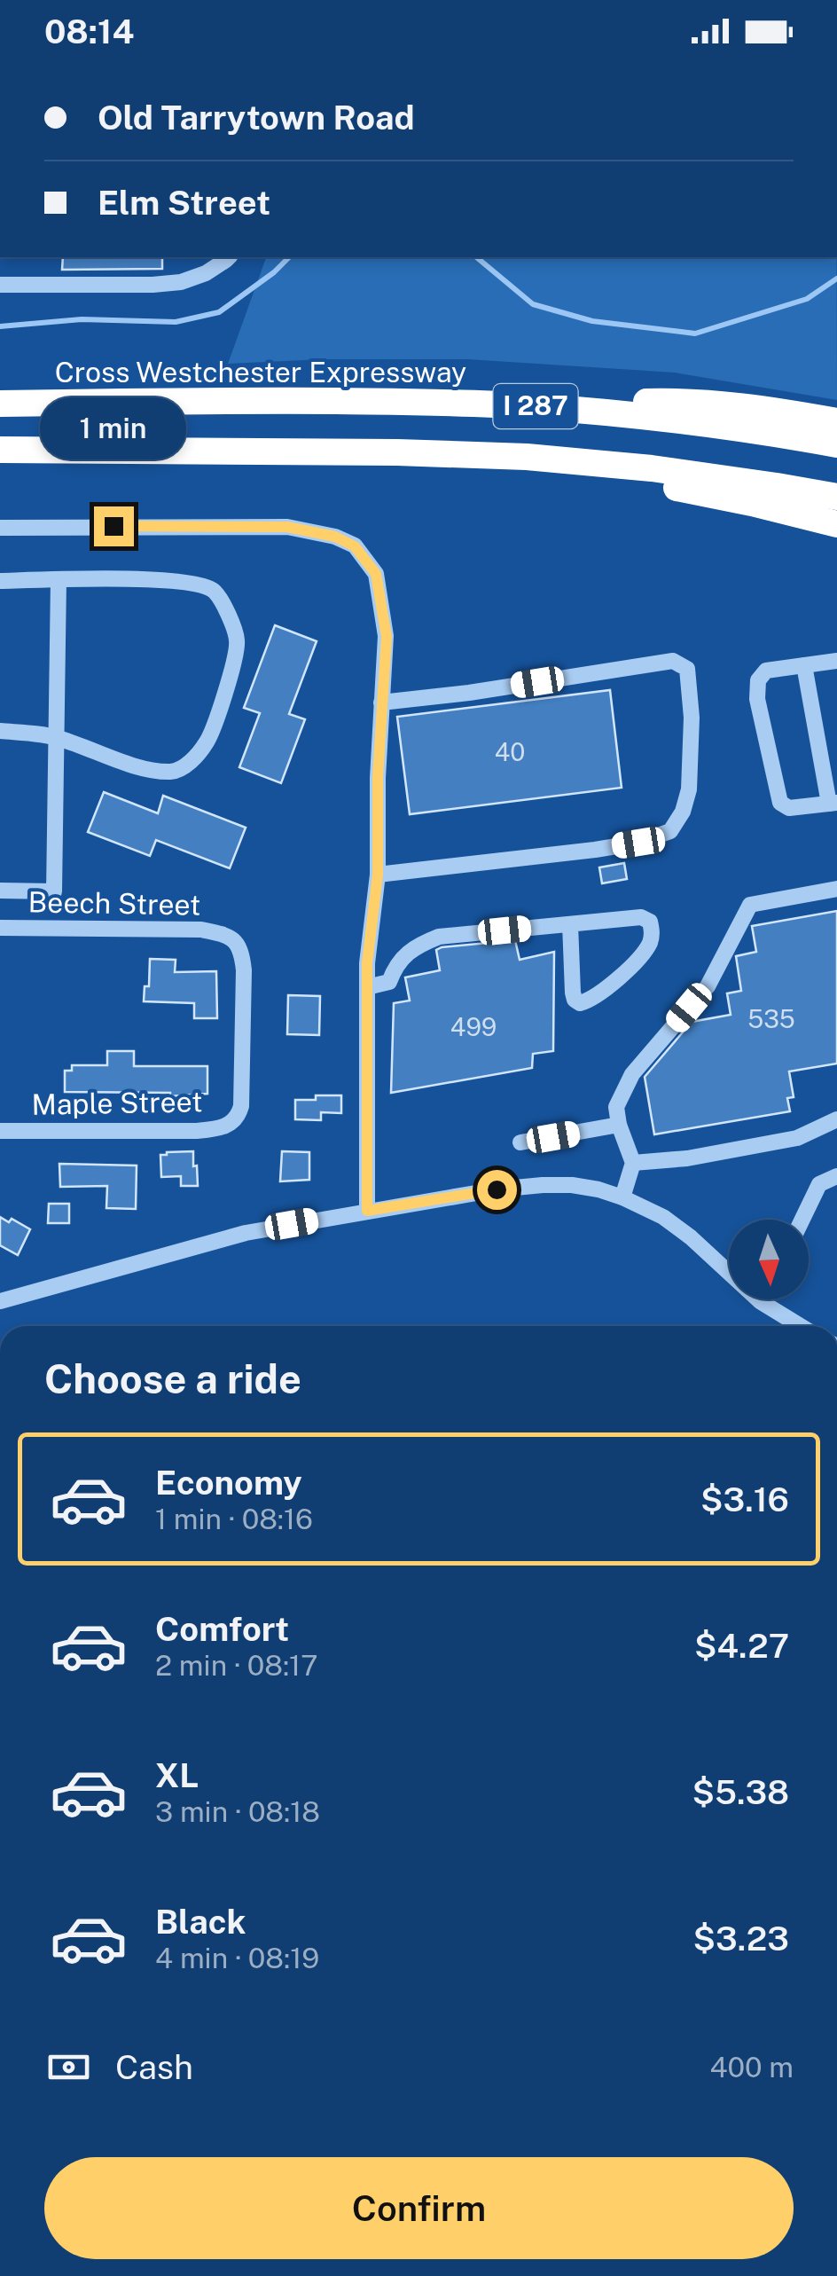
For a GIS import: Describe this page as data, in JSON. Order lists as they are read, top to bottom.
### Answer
{
  "streets": {
    "highway": ["Cross Westchester Expressway", "I 287"],
    "street": ["Beech Street", "Maple Street"]
  },
  "crossings": [
    ["Beech Street", "Maple Street"]
  ],
  "house_numbers": ["40", "535", "499"],
  "north": "bottom",
  "page": {
    "status": "08:14",
    "banner": ["Old Tarrytown Road", "Elm Street"],
    "bubble": "1 min",
    "heading": "Choose a ride",
    "list": [
      {
        "name": "Economy",
        "note": "1 min · 08:16",
        "value": "$3.16"
      },
      {
        "name": "Comfort",
        "note": "2 min · 08:17",
        "value": "$4.27"
      },
      {
        "name": "XL",
        "note": "3 min · 08:18",
        "value": "$5.38"
      },
      {
        "name": "Black",
        "note": "4 min · 08:19",
        "value": "$3.23"
      }
    ],
    "pay": ["Cash", "400 m"],
    "buttons": "Confirm"
  }
}
